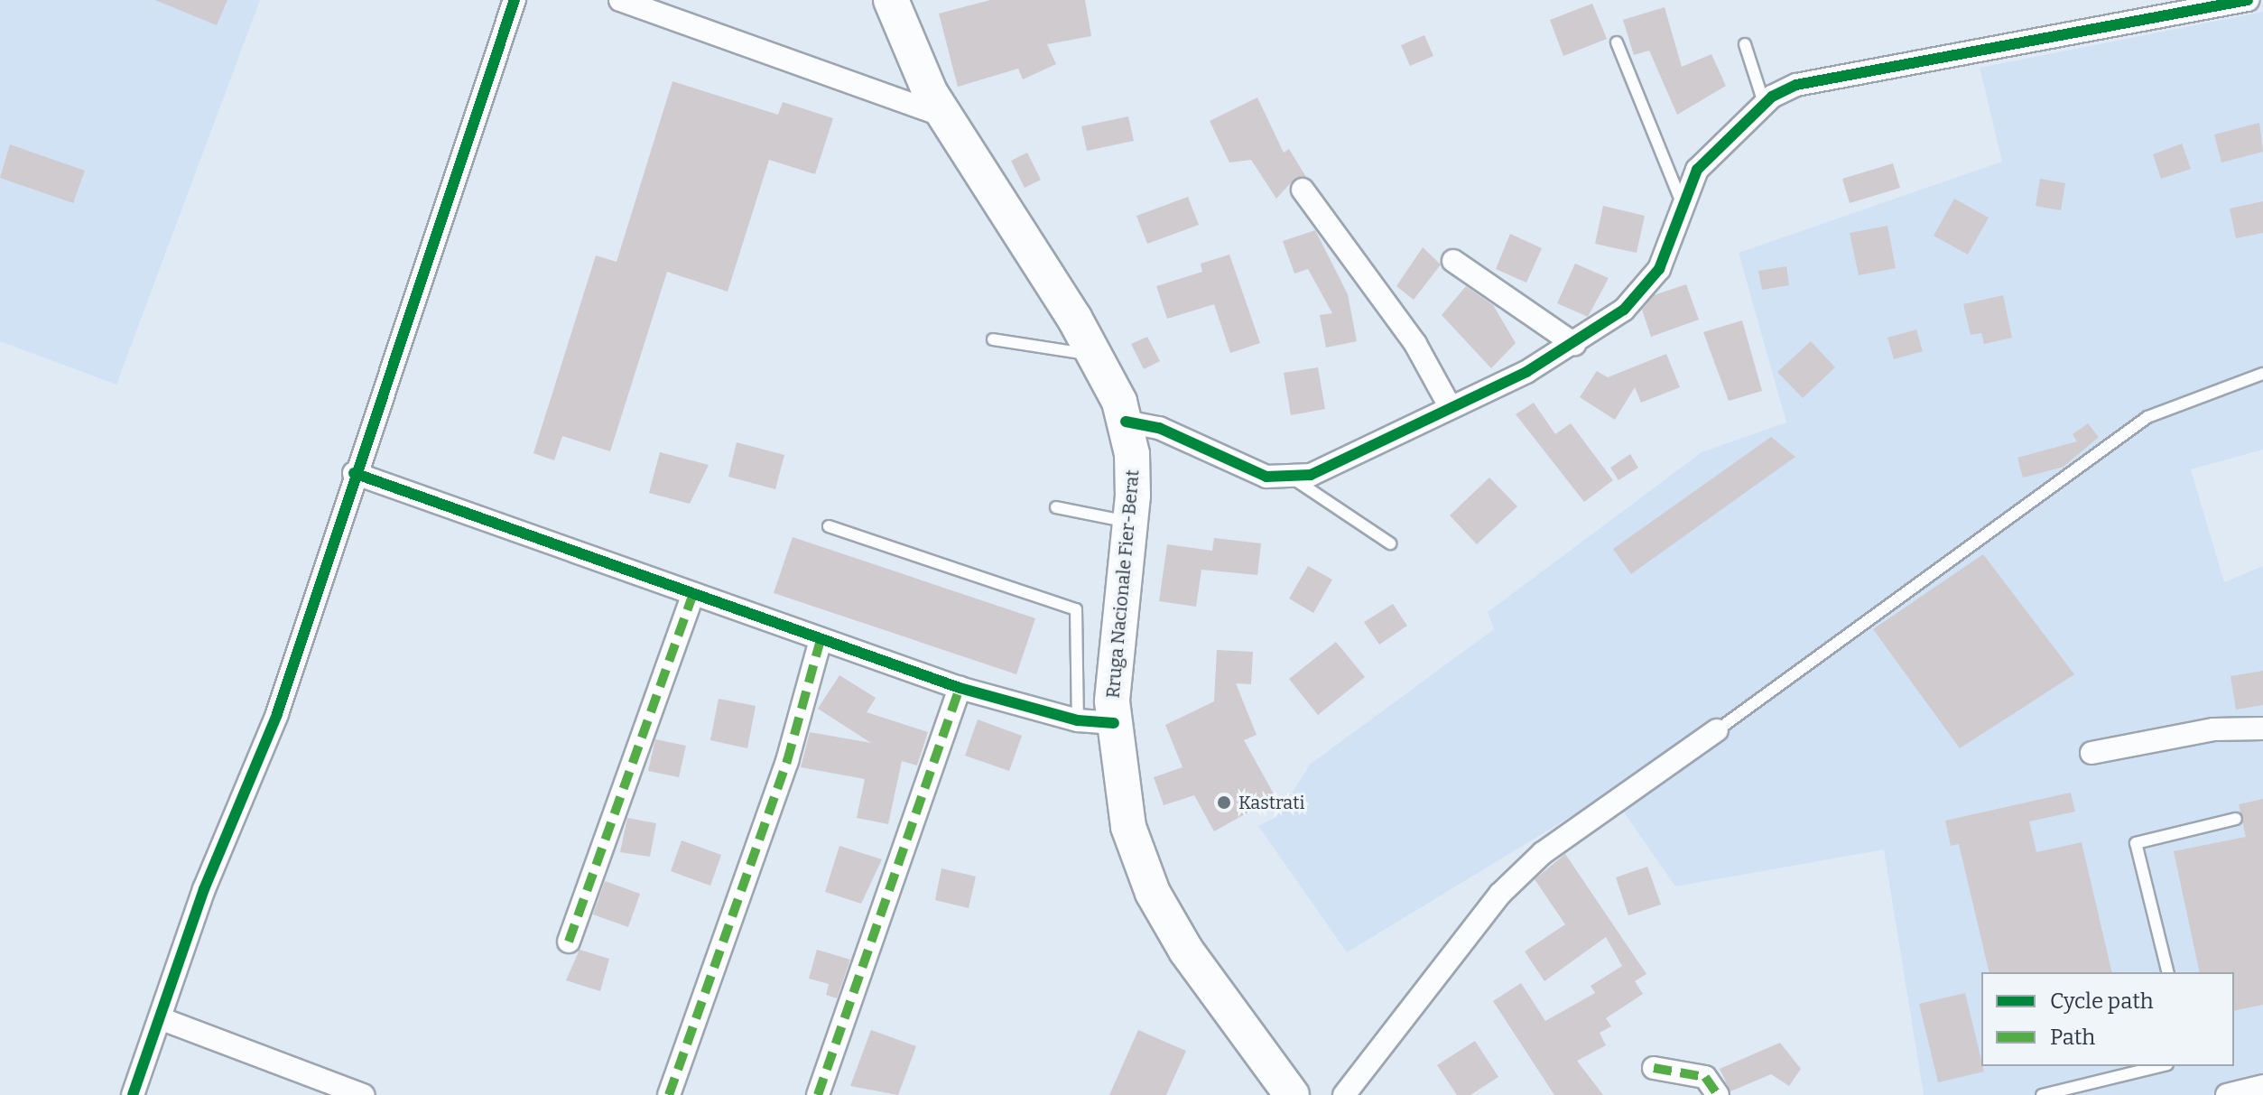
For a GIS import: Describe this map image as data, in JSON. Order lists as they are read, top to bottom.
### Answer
{
  "streets": {
    "main road": ["Rruga Nacionale Fier-Berat"]
  },
  "places": ["Kastrati"],
  "legend": ["Cycle path", "Path"]
}
